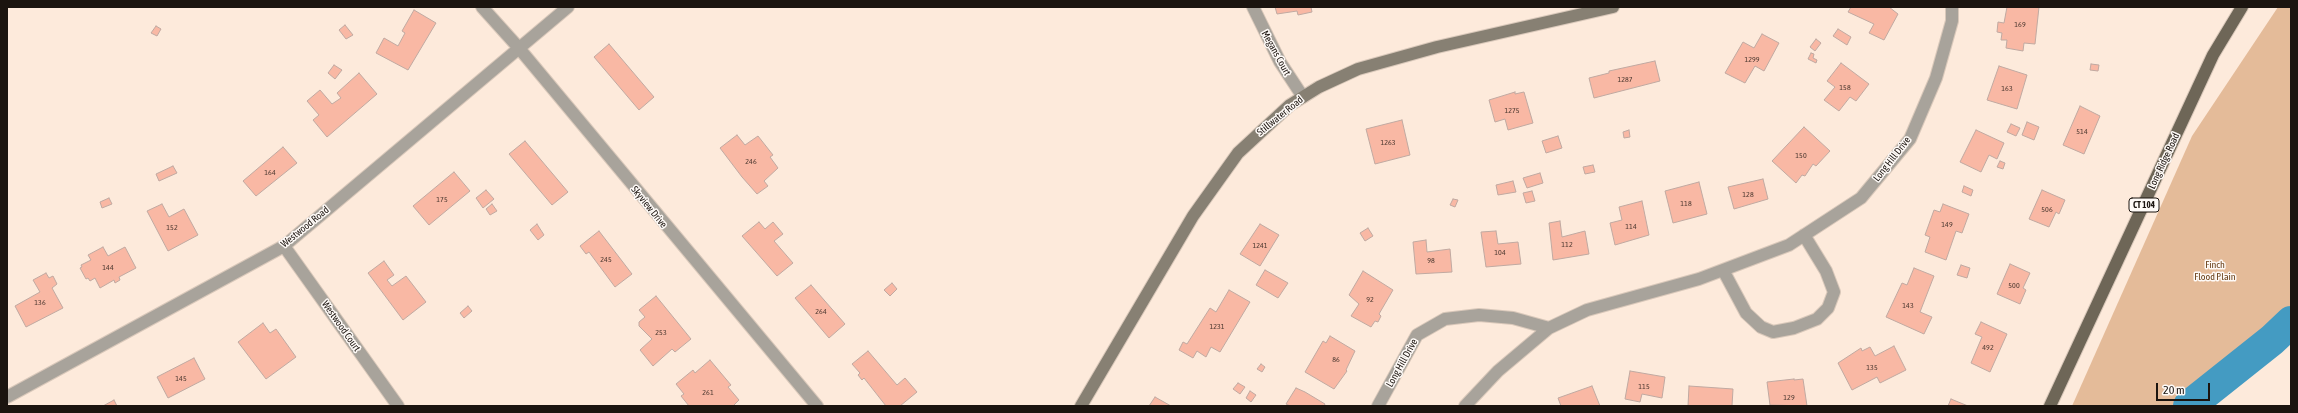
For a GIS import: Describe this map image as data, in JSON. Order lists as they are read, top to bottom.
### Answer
{
  "streets": {
    "main road": ["Stillwater Road", "Long Ridge Road", "CT 104"],
    "street": [
      "Megans Court",
      "Long Hill Drive",
      "Skyview Drive",
      "Westwood Road",
      "Westwood Court"
    ]
  },
  "crossings": [
    ["Megans Court", "Stillwater Road"],
    ["Skyview Drive", "Westwood Road"],
    ["Westwood Road", "Westwood Court"]
  ],
  "parks": ["Finch Flood Plain"],
  "house_numbers": [
    "169",
    "1299",
    "1287",
    "158",
    "163",
    "1275",
    "514",
    "1263",
    "150",
    "246",
    "164",
    "128",
    "175",
    "118",
    "506",
    "149",
    "114",
    "152",
    "112",
    "1241",
    "104",
    "245",
    "98",
    "144",
    "500",
    "92",
    "136",
    "143",
    "264",
    "1231",
    "253",
    "492",
    "86",
    "135",
    "145",
    "115",
    "261",
    "129"
  ],
  "scale_bar": "20 m"
}
